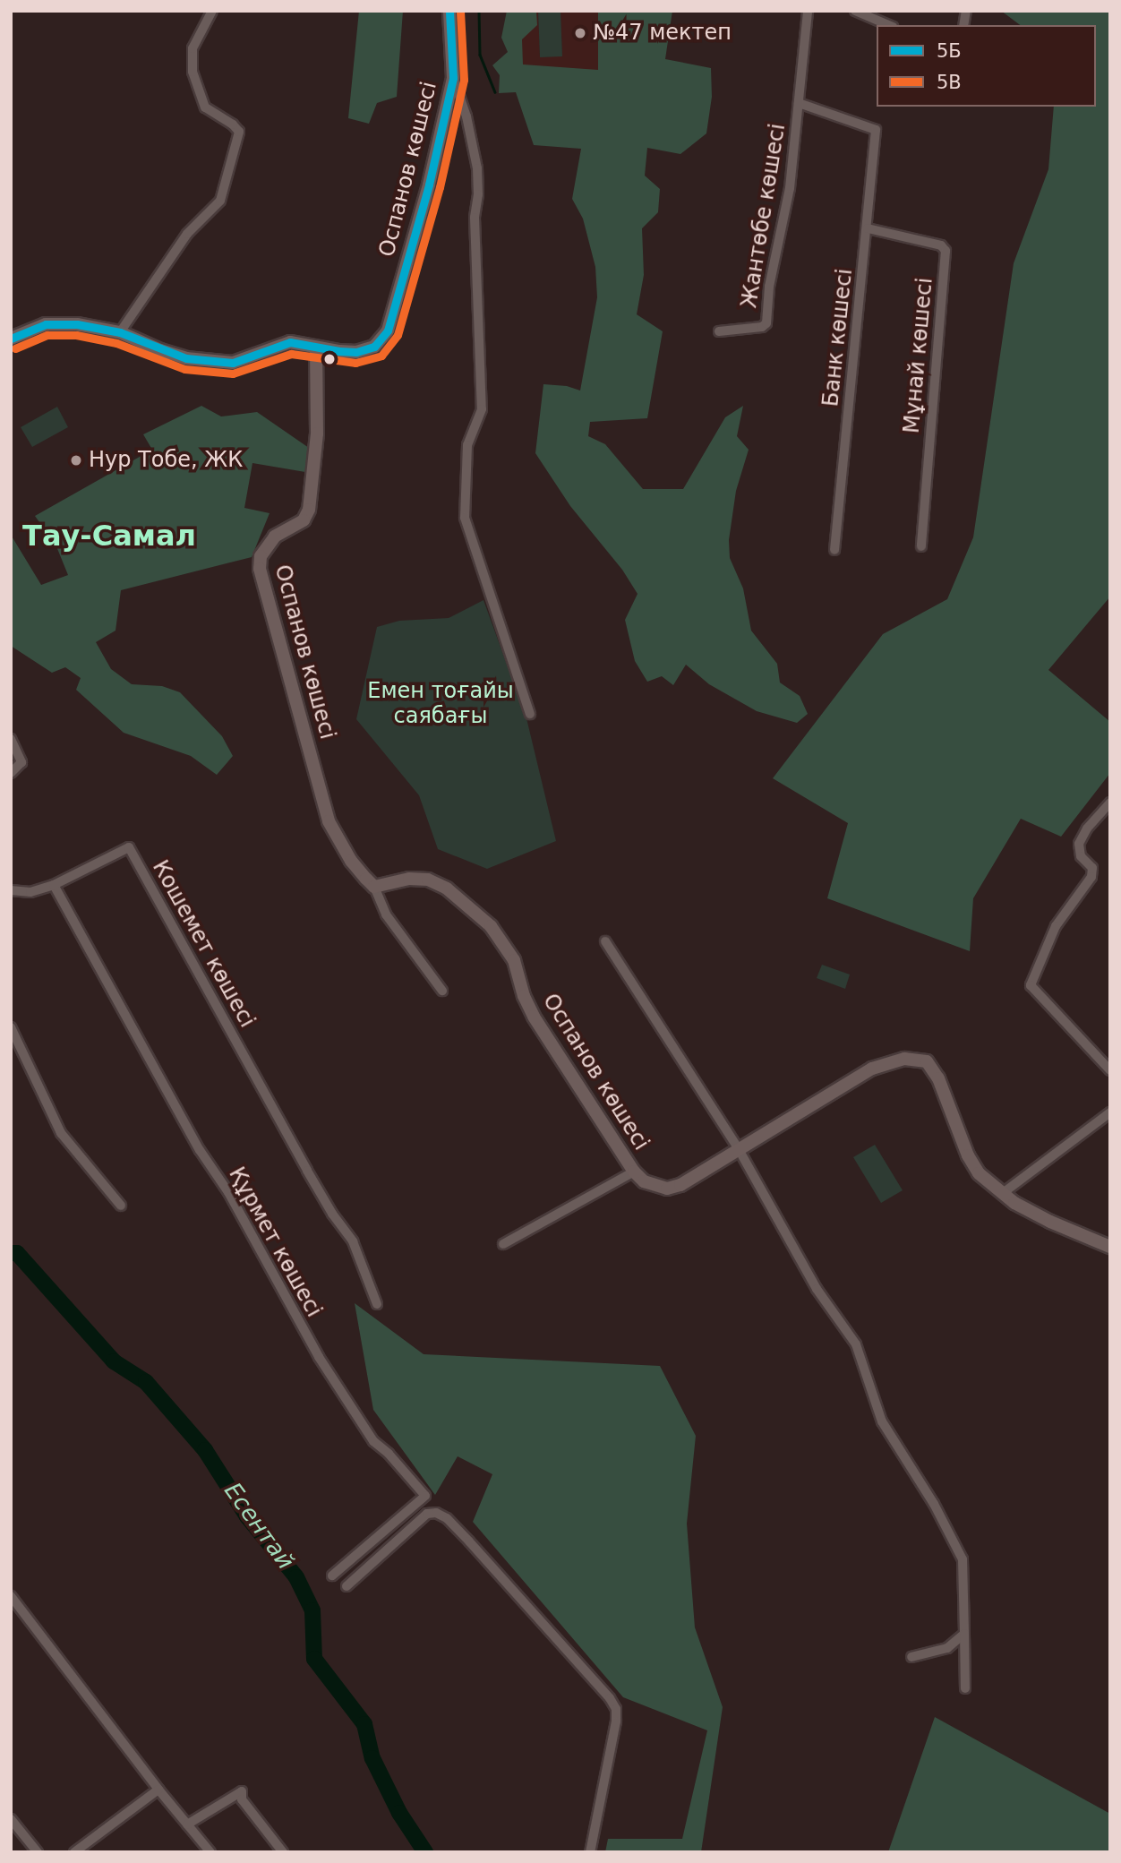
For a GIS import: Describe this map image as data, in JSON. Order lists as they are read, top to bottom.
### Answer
{
  "streets": {
    "street": [
      "Оспанов көшесі",
      "Жантөбе көшесі",
      "Банк көшесі",
      "Мұнай көшесі",
      "Кошемет көшесі",
      "Құрмет көшесі"
    ]
  },
  "crossings": [
    ["Жантөбе көшесі", "Банк көшесі"],
    ["Банк көшесі", "Мұнай көшесі"],
    ["Кошемет көшесі", "Құрмет көшесі"]
  ],
  "districts": ["Тау-Самал"],
  "water": ["Есентай"],
  "parks": ["Емен тоғайы саябағы"],
  "places": ["№47 мектеп", "Нур Тобе, ЖК"],
  "lines": ["transit line 5Б", "transit line 5В"],
  "legend": ["5Б", "5В"]
}
